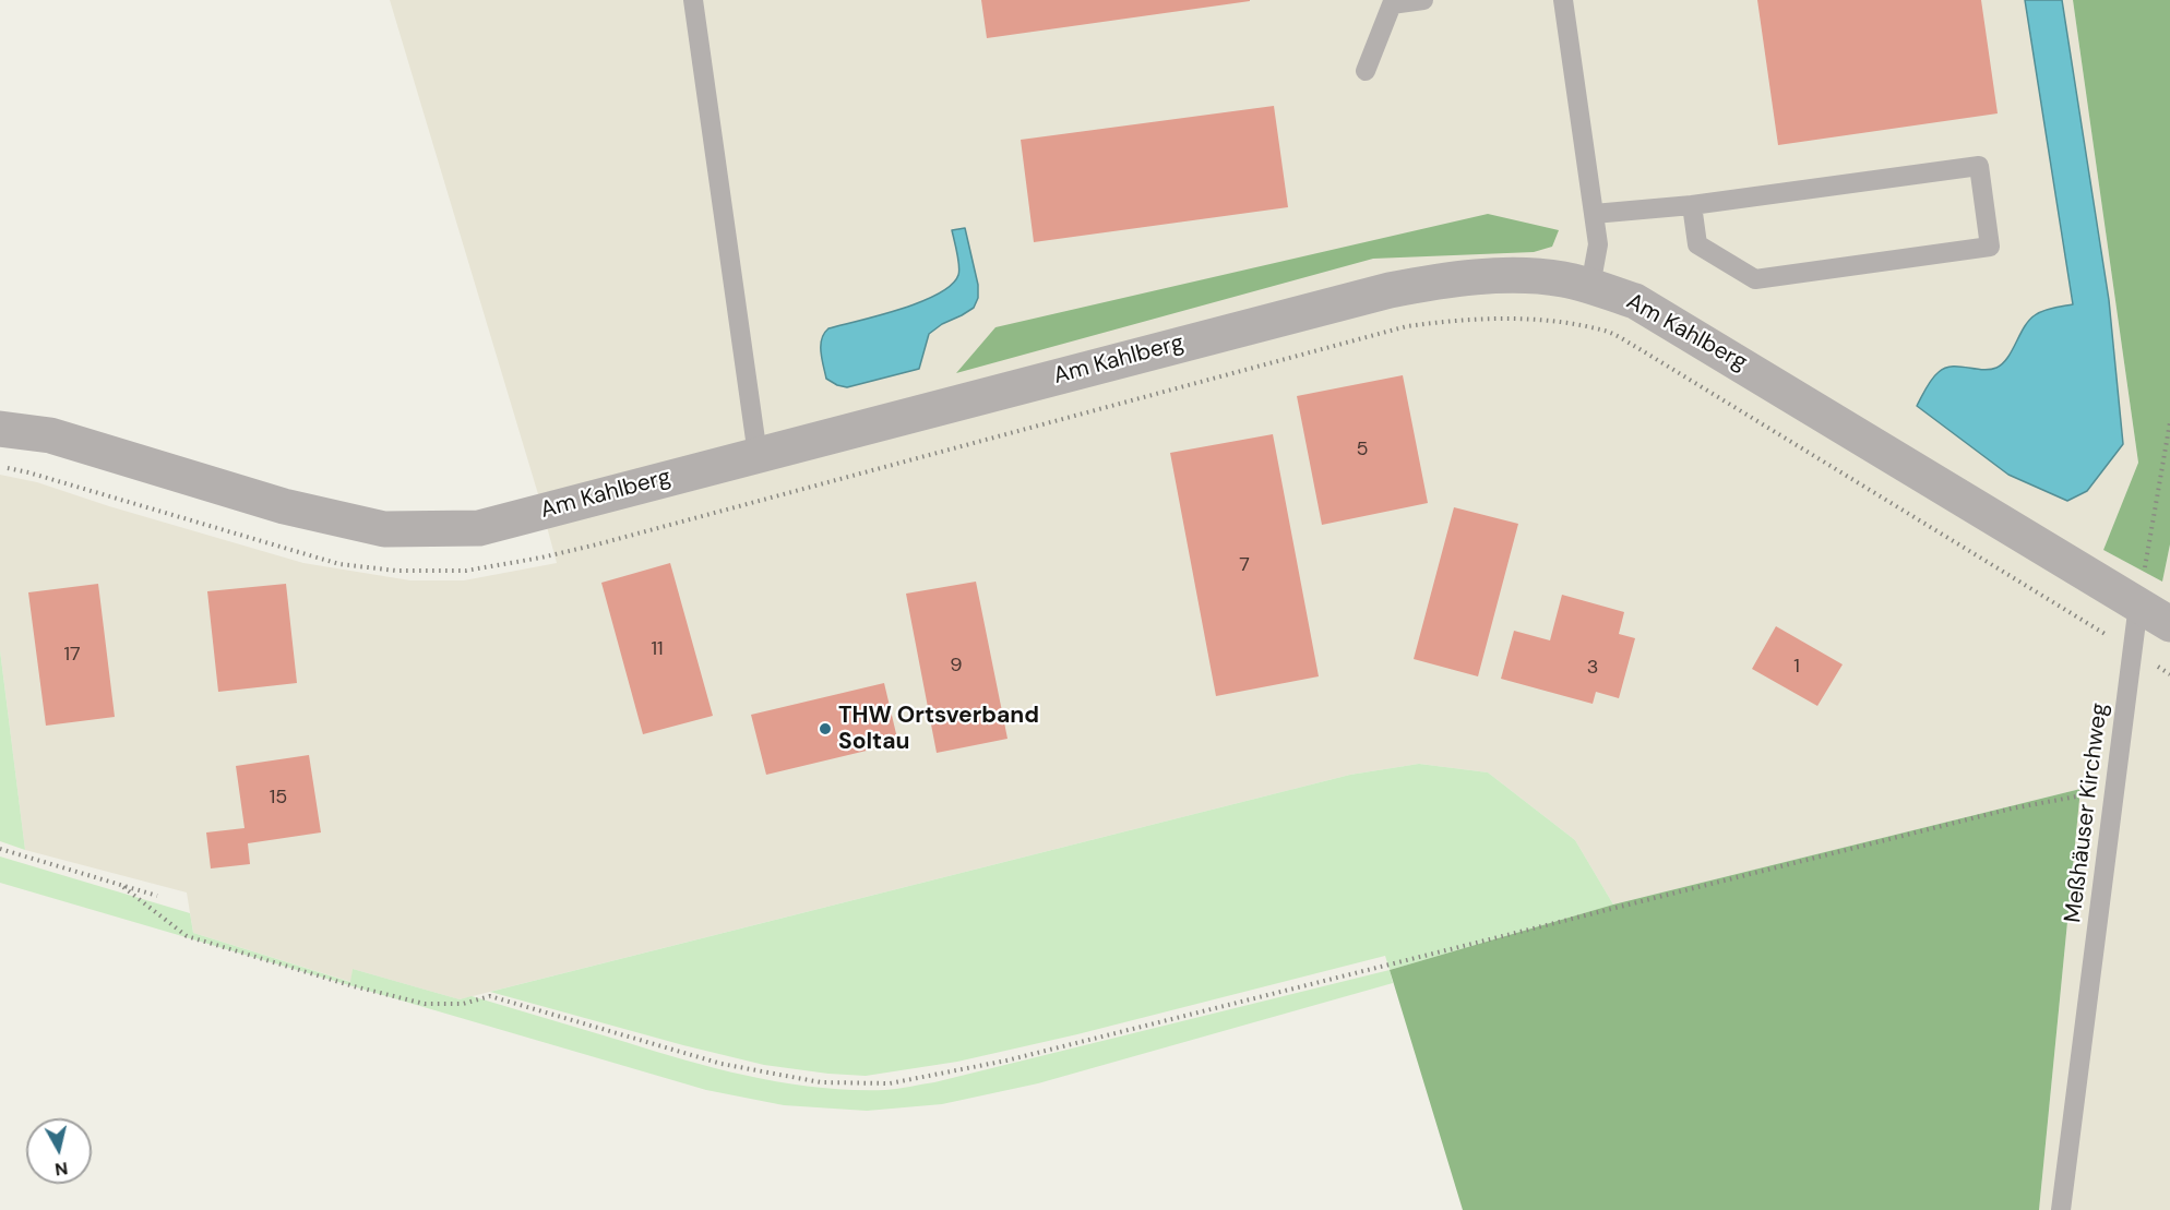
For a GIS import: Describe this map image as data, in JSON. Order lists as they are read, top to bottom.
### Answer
{
  "streets": {
    "street": ["Am Kahlberg"],
    "lane": ["Meßhäuser Kirchweg"]
  },
  "crossings": [
    ["Am Kahlberg", "Meßhäuser Kirchweg"]
  ],
  "places": ["THW Ortsverband Soltau"],
  "house_numbers": [
    "5",
    "7",
    "11",
    "17",
    "9",
    "1",
    "3",
    "15"
  ],
  "north": "bottom"
}
